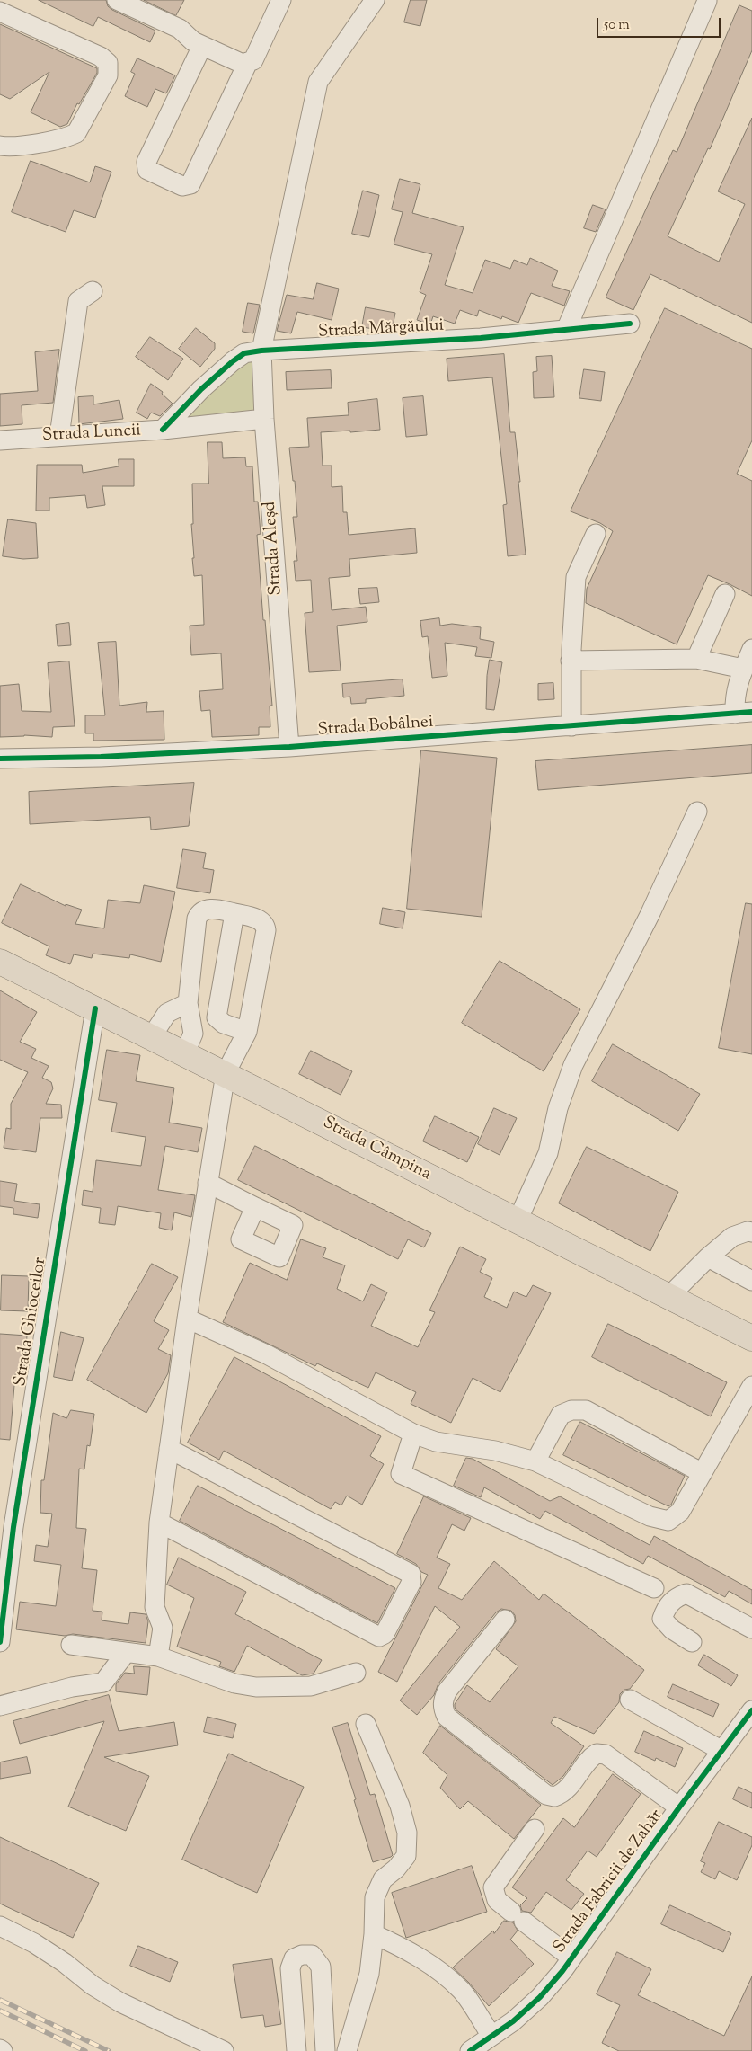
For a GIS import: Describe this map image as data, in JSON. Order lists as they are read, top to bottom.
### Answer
{
  "streets": {
    "main road": ["Strada Câmpina"],
    "street": [
      "Strada Mărgăului",
      "Strada Luncii",
      "Strada Aleșd",
      "Strada Bobâlnei",
      "Strada Ghioceilor",
      "Strada Fabricii de Zahăr"
    ]
  },
  "crossings": [
    ["Strada Mărgăului", "Strada Luncii"],
    ["Strada Mărgăului", "Strada Aleșd"],
    ["Strada Luncii", "Strada Aleșd"],
    ["Strada Aleșd", "Strada Bobâlnei"],
    ["Strada Câmpina", "Strada Ghioceilor"]
  ],
  "scale_bar": "50 m"
}
